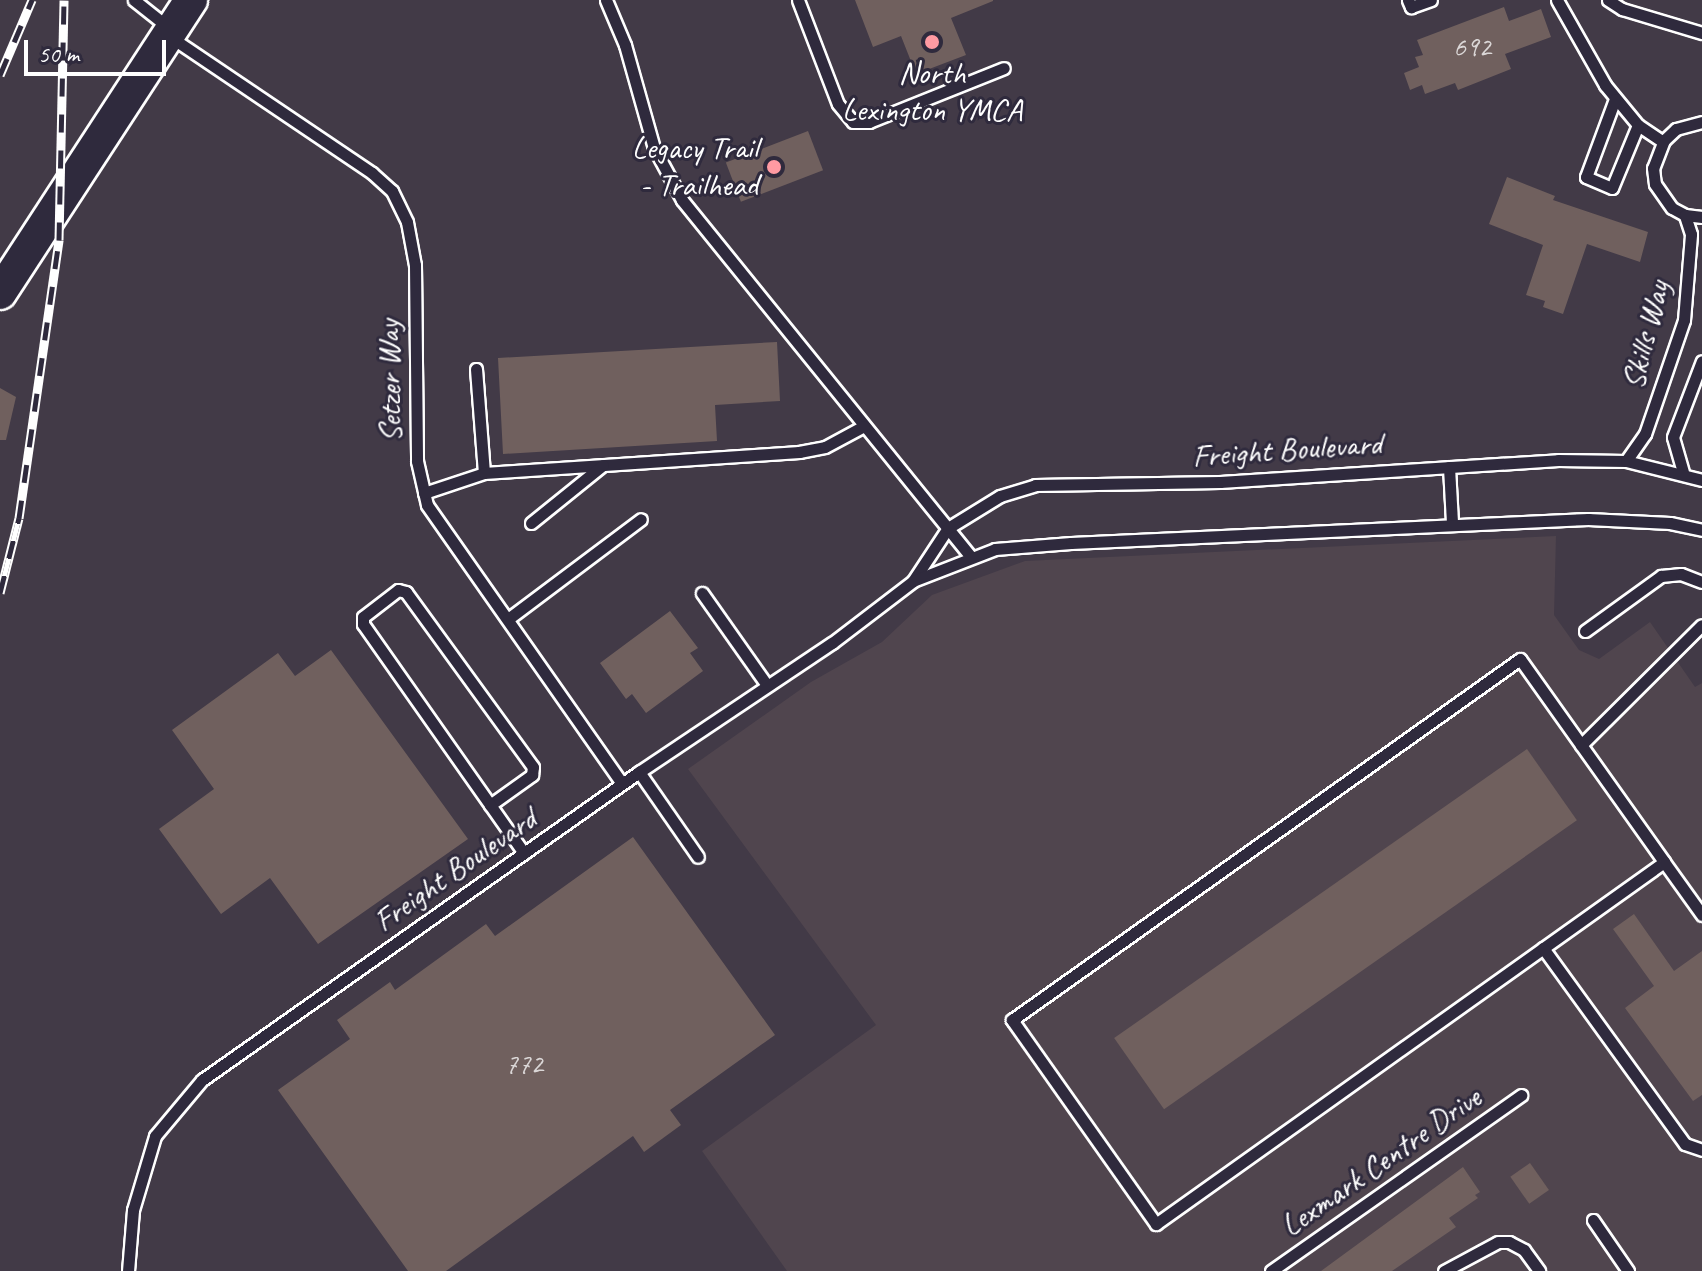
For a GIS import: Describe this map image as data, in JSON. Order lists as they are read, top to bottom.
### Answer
{
  "streets": {
    "lane": [
      "Skills Way",
      "Setzer Way",
      "Freight Boulevard",
      "Lexmark Centre Drive"
    ]
  },
  "crossings": [
    ["Skills Way", "Freight Boulevard"],
    ["Setzer Way", "Freight Boulevard"]
  ],
  "places": ["North Lexington YMCA", "Legacy Trail - Trailhead"],
  "house_numbers": ["692", "772"],
  "scale_bar": "50 m"
}
